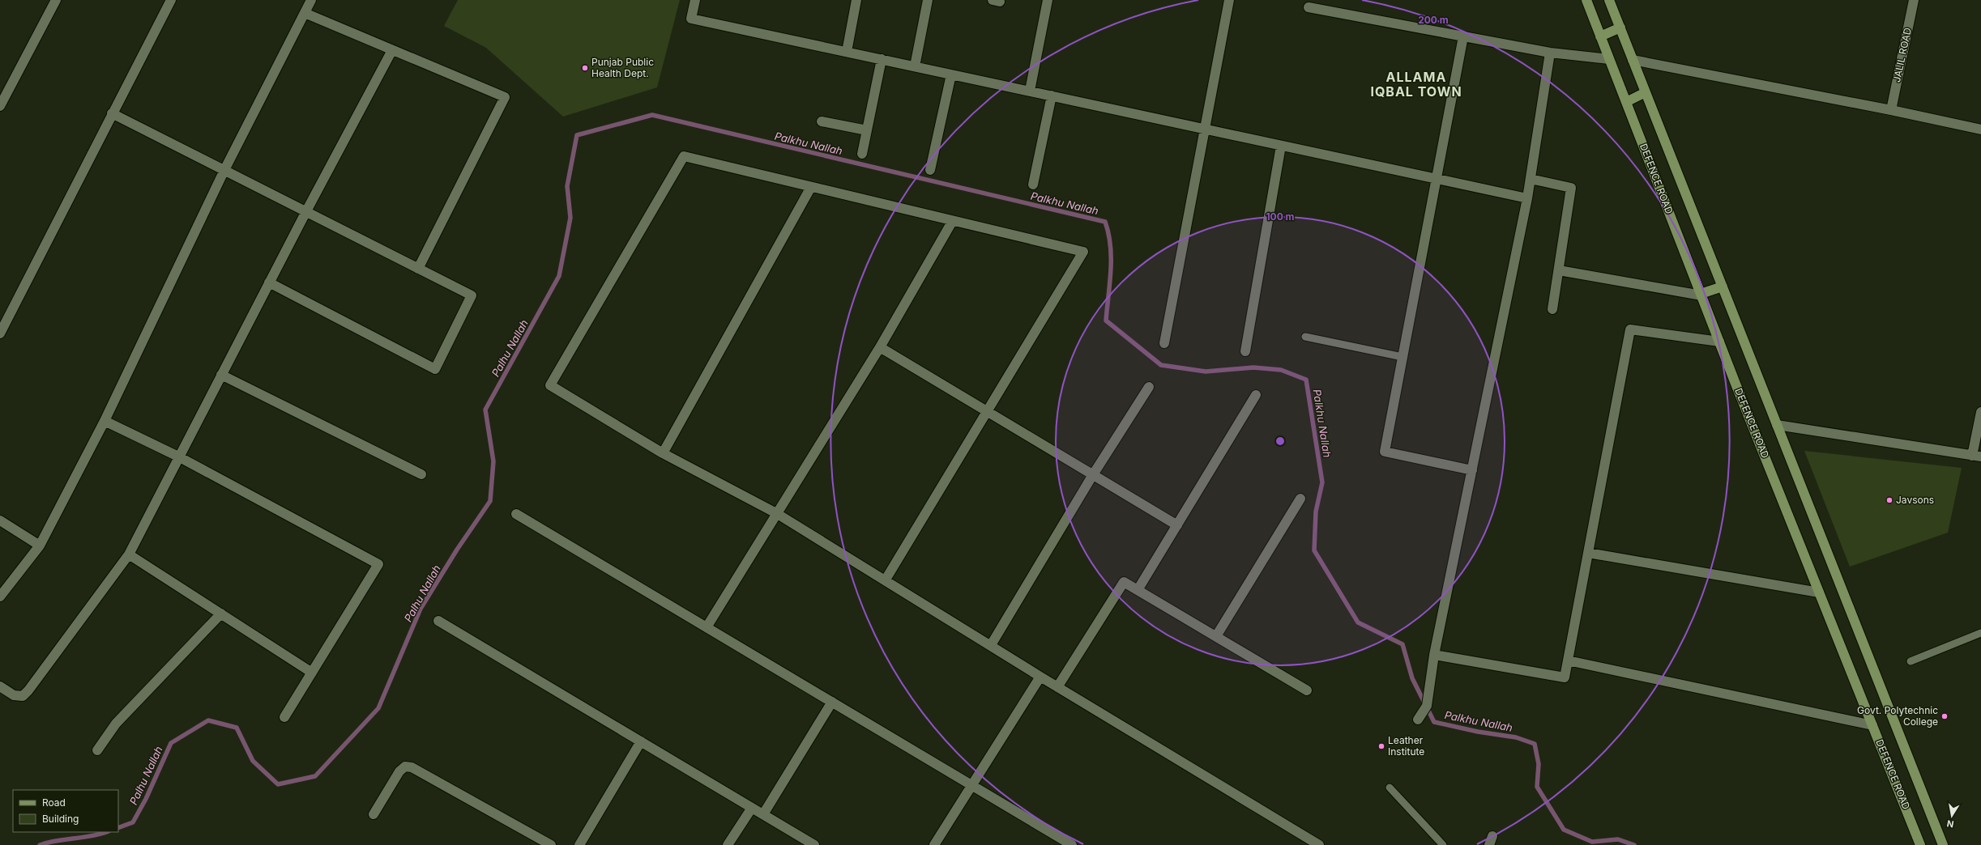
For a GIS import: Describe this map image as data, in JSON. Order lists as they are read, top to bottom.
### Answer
{
  "streets": {
    "main road": ["DEFENCE ROAD"],
    "street": ["JALIL ROAD"]
  },
  "districts": ["ALLAMA IQBAL TOWN"],
  "water": ["Palkhu Nallah", "Palhu Nallah"],
  "places": [
    "Punjab Public Health Dept.",
    "Javsons",
    "Govt. Polytechnic College",
    "Leather Institute"
  ],
  "legend": ["Road", "Building"],
  "north": "bottom",
  "rings": ["200 m", "100 m"]
}
